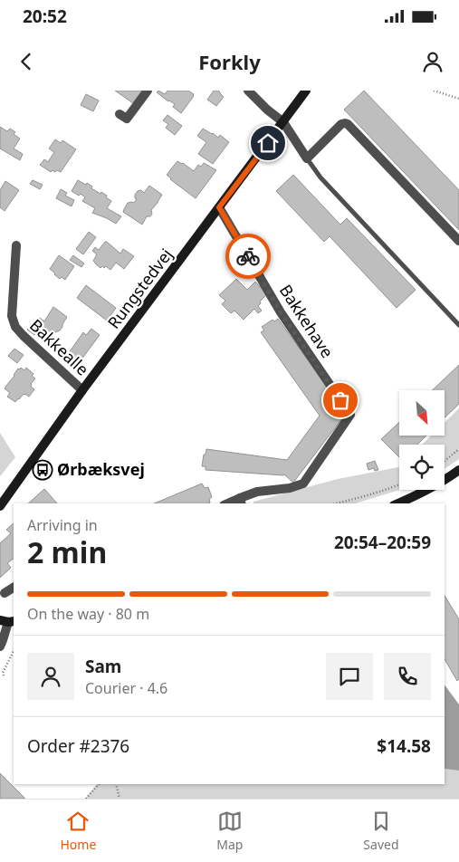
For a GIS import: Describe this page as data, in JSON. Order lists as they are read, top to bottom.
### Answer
{
  "streets": {
    "main road": ["Rungstedvej"],
    "street": ["Bakkehave", "Bakkealle"]
  },
  "crossings": [
    ["Rungstedvej", "Bakkehave"],
    ["Rungstedvej", "Bakkealle"]
  ],
  "places": {
    "bus stop": ["Ørbæksvej"]
  },
  "north": "bottom right",
  "page": {
    "status": "20:52",
    "header": "Forkly",
    "heading": ["2 min", "Arriving in", "20:54–20:59"],
    "panel": [
      "Sam",
      "Courier · 4.6",
      "Order #2376",
      "$14.58"
    ],
    "bar": "On the way · 80 m",
    "tabs": ["Home", "Map", "Saved"]
  }
}
